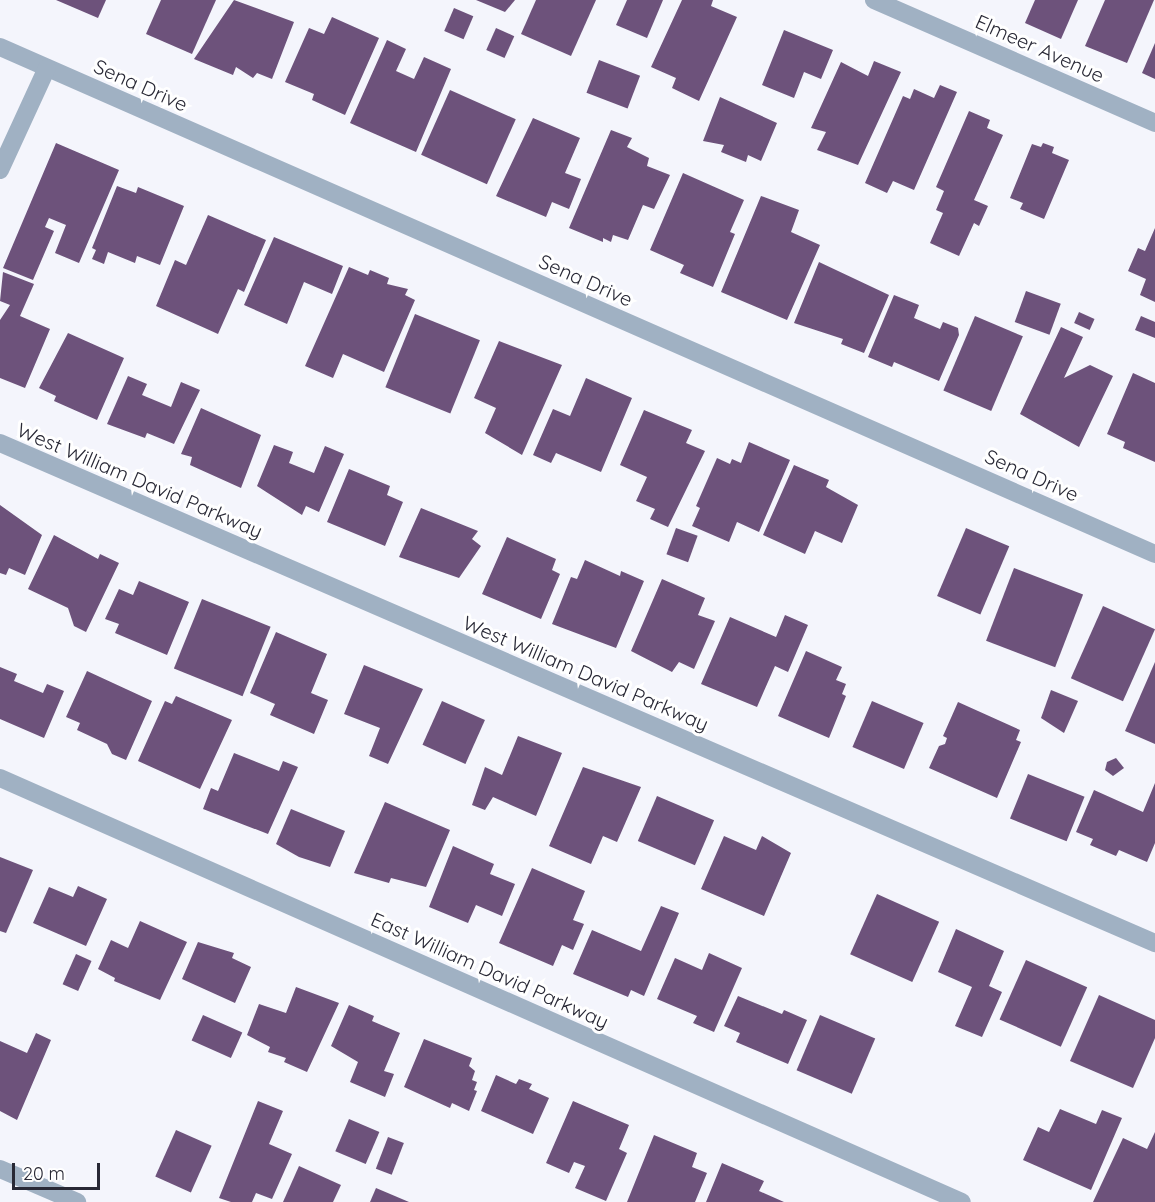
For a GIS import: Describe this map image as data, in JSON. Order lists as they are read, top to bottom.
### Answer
{
  "streets": {
    "street": [
      "Elmeer Avenue",
      "Sena Drive",
      "West William David Parkway",
      "East William David Parkway"
    ]
  },
  "scale_bar": "20 m"
}
